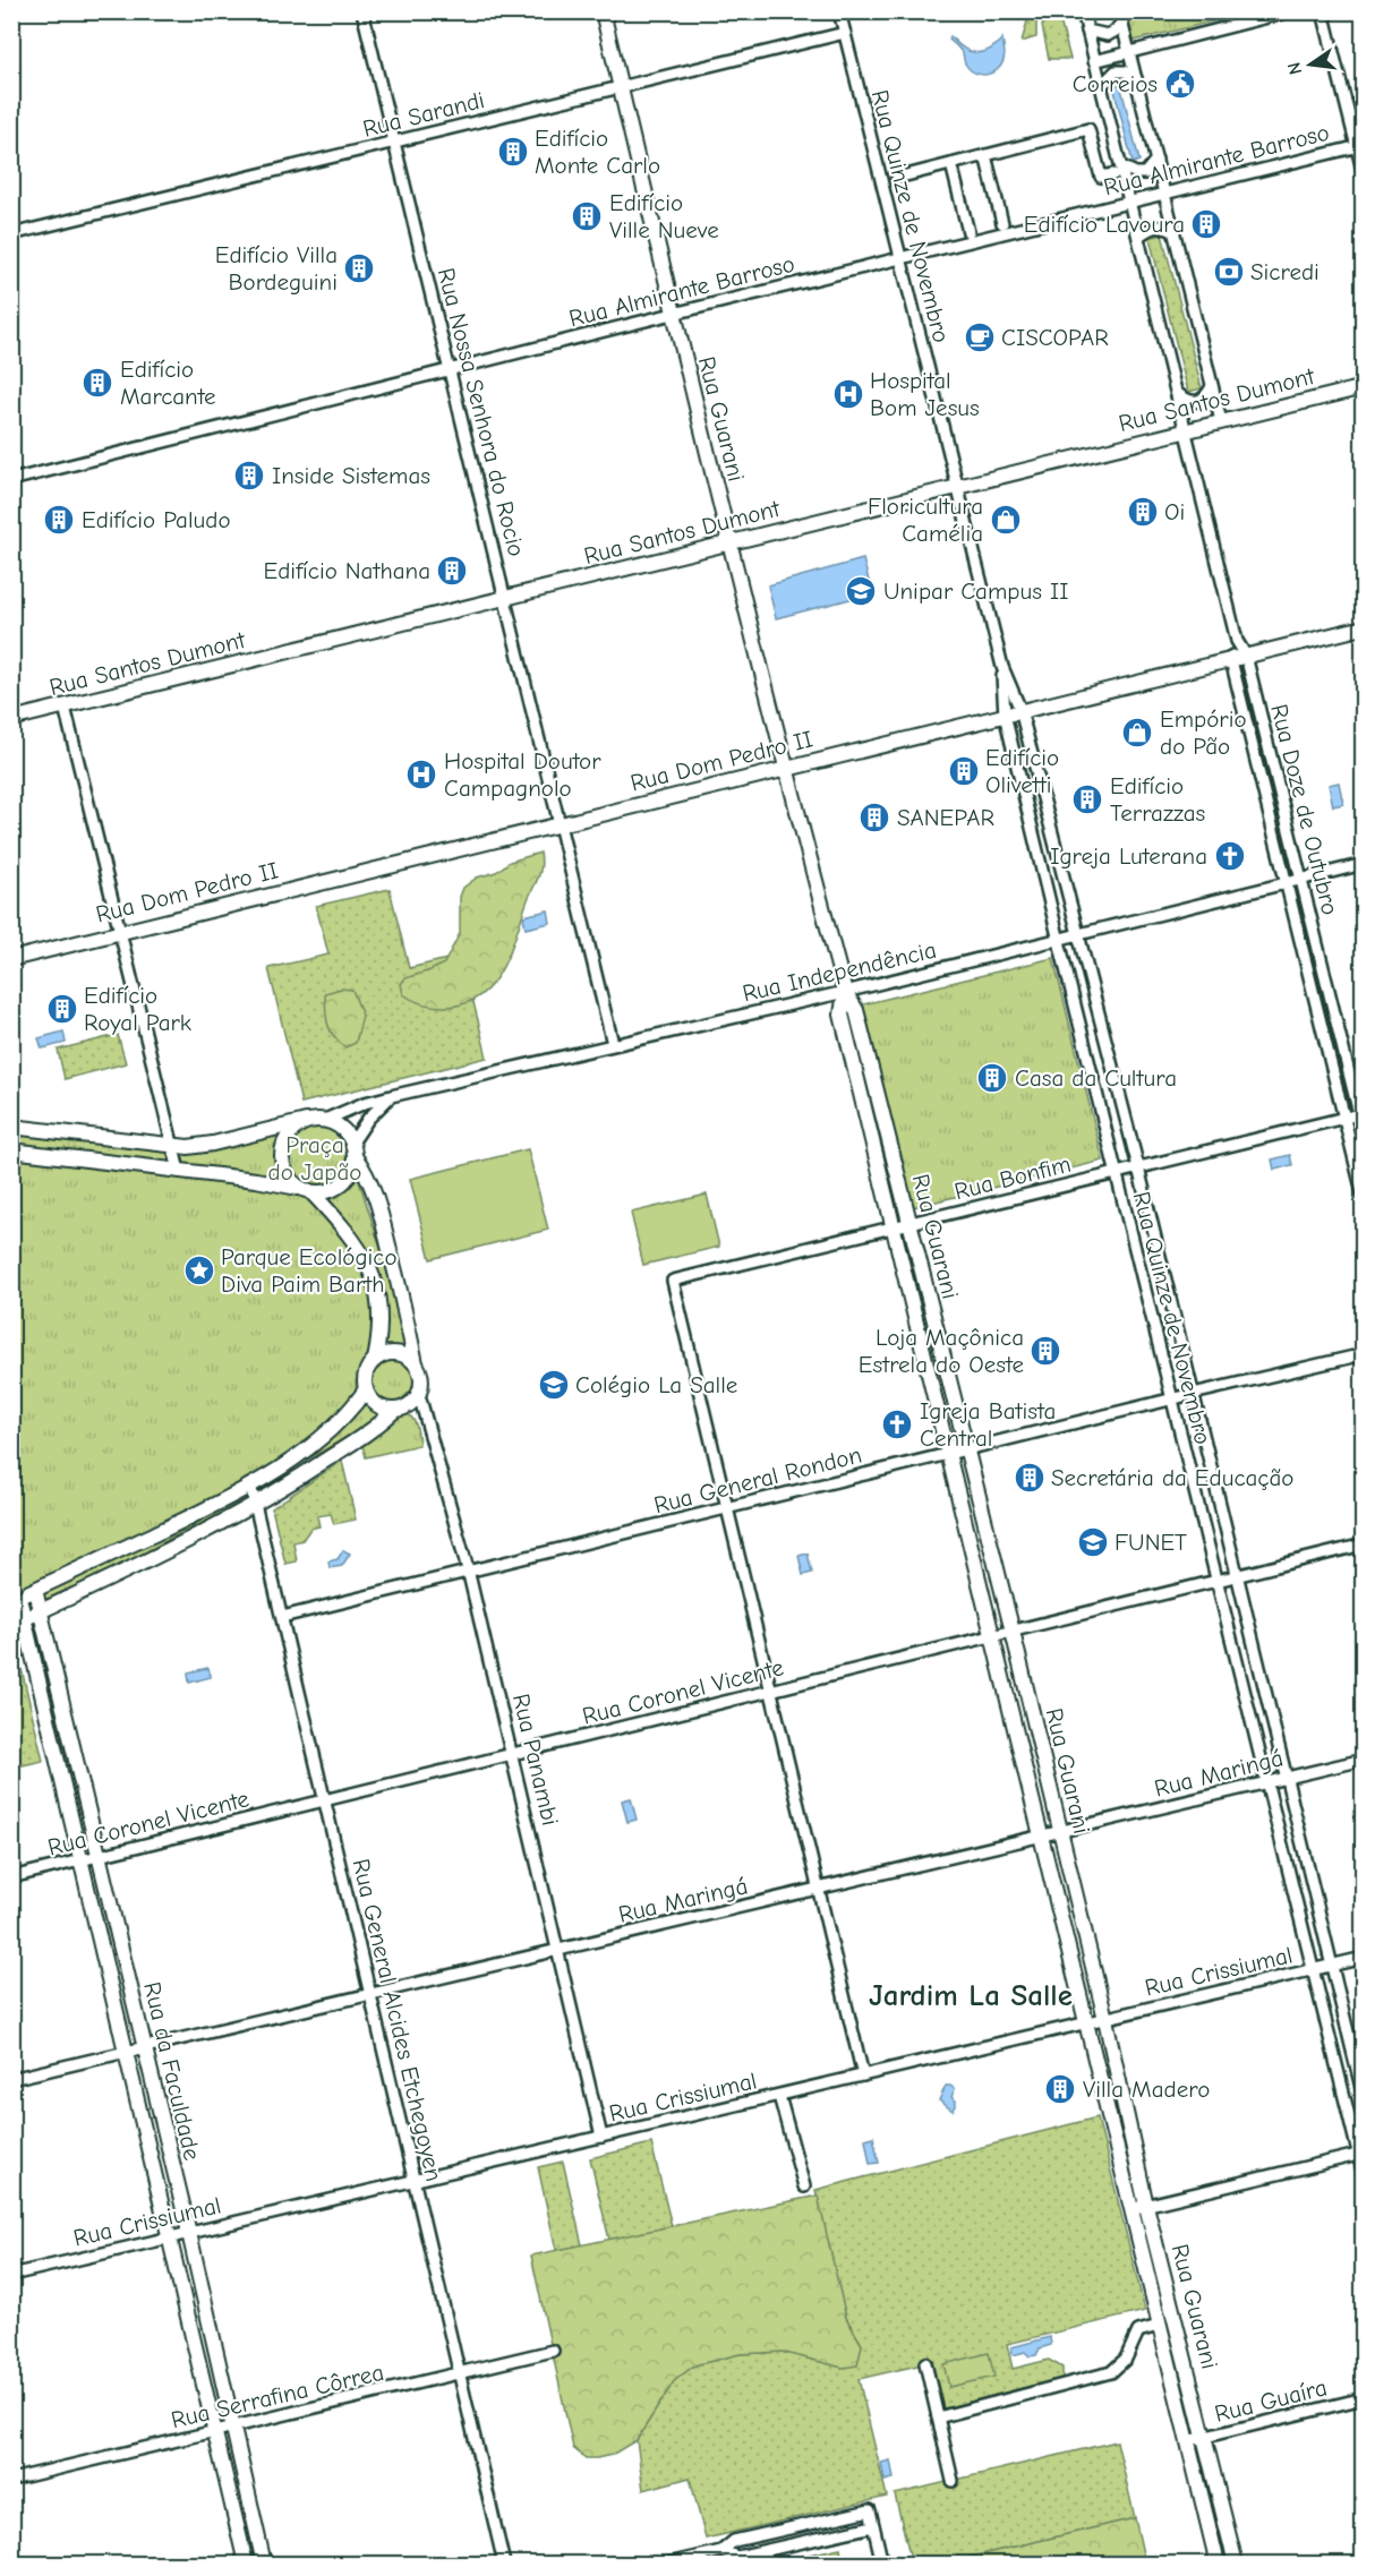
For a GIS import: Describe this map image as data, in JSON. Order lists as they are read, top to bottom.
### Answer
{
  "streets": {
    "street": [
      "Rua Sarandi",
      "Rua Almirante Barroso",
      "Rua Quinze de Novembro",
      "Rua Santos Dumont",
      "Rua Nossa Senhora do Rocio",
      "Rua Guarani",
      "Rua Dom Pedro II",
      "Rua Doze de Outubro",
      "Rua Independência",
      "Rua Bonfim",
      "Rua General Rondon",
      "Rua Coronel Vicente",
      "Rua Panambi",
      "Rua Maringá",
      "Rua Crissiumal",
      "Rua General Alcides Etchegoyen",
      "Rua da Faculdade",
      "Rua Serrafina Côrrea",
      "Rua Guaíra"
    ]
  },
  "crossings": [
    ["Rua Sarandi", "Rua Quinze de Novembro"],
    ["Rua Sarandi", "Rua Nossa Senhora do Rocio"],
    ["Rua Sarandi", "Rua Guarani"],
    ["Rua Almirante Barroso", "Rua Quinze de Novembro"],
    ["Rua Almirante Barroso", "Rua Nossa Senhora do Rocio"],
    ["Rua Almirante Barroso", "Rua Guarani"],
    ["Rua Quinze de Novembro", "Rua Santos Dumont"],
    ["Rua Quinze de Novembro", "Rua Dom Pedro II"],
    ["Rua Quinze de Novembro", "Rua Independência"],
    ["Rua Quinze de Novembro", "Rua Bonfim"],
    ["Rua Quinze de Novembro", "Rua General Rondon"],
    ["Rua Quinze de Novembro", "Rua Coronel Vicente"],
    ["Rua Quinze de Novembro", "Rua Maringá"],
    ["Rua Quinze de Novembro", "Rua Crissiumal"],
    ["Rua Santos Dumont", "Rua Nossa Senhora do Rocio"],
    ["Rua Santos Dumont", "Rua Guarani"],
    ["Rua Nossa Senhora do Rocio", "Rua Dom Pedro II"],
    ["Rua Nossa Senhora do Rocio", "Rua Independência"],
    ["Rua Guarani", "Rua Dom Pedro II"],
    ["Rua Guarani", "Rua Independência"],
    ["Rua Guarani", "Rua Bonfim"],
    ["Rua Guarani", "Rua General Rondon"],
    ["Rua Guarani", "Rua Coronel Vicente"],
    ["Rua Guarani", "Rua Maringá"],
    ["Rua Guarani", "Rua Crissiumal"],
    ["Rua Guarani", "Rua Guaíra"],
    ["Rua Dom Pedro II", "Rua Doze de Outubro"],
    ["Rua Doze de Outubro", "Rua Independência"],
    ["Rua Doze de Outubro", "Rua Bonfim"],
    ["Rua Bonfim", "Rua General Rondon"],
    ["Rua General Rondon", "Rua Panambi"],
    ["Rua General Rondon", "Rua General Alcides Etchegoyen"],
    ["Rua Coronel Vicente", "Rua Panambi"],
    ["Rua Coronel Vicente", "Rua General Alcides Etchegoyen"],
    ["Rua Coronel Vicente", "Rua da Faculdade"],
    ["Rua Panambi", "Rua Maringá"],
    ["Rua Panambi", "Rua Crissiumal"],
    ["Rua Maringá", "Rua General Alcides Etchegoyen"],
    ["Rua Maringá", "Rua da Faculdade"],
    ["Rua Crissiumal", "Rua General Alcides Etchegoyen"],
    ["Rua Crissiumal", "Rua da Faculdade"],
    ["Rua General Alcides Etchegoyen", "Rua Serrafina Côrrea"],
    ["Rua da Faculdade", "Rua Serrafina Côrrea"]
  ],
  "districts": ["Jardim La Salle"],
  "parks": ["Praça do Japão"],
  "places": {
    "public building": ["Correios"],
    "building": [
      "Edifício Monte Carlo",
      "Edifício Ville Nueve",
      "Edifício Lavoura",
      "Edifício Villa Bordeguini",
      "Edifício Marcante",
      "Inside Sistemas",
      "Oi",
      "Edifício Paludo",
      "Edifício Nathana",
      "Edifício Olivetti",
      "Edifício Terrazzas",
      "SANEPAR",
      "Edifício Royal Park",
      "Casa da Cultura",
      "Loja Maçônica Estrela do Oeste",
      "Secretária da Educação",
      "Villa Madero"
    ],
    "bank": ["Sicredi"],
    "cafe": ["CISCOPAR"],
    "hospital": ["Hospital Bom Jesus", "Hospital Doutor Campagnolo"],
    "shop": ["Floricultura Camélia", "Empório do Pão"],
    "school or university": ["Unipar Campus II", "Colégio La Salle", "FUNET"],
    "church": ["Igreja Luterana", "Igreja Batista Central"],
    "place": ["Parque Ecológico Diva Paim Barth"]
  },
  "north": "left"
}
